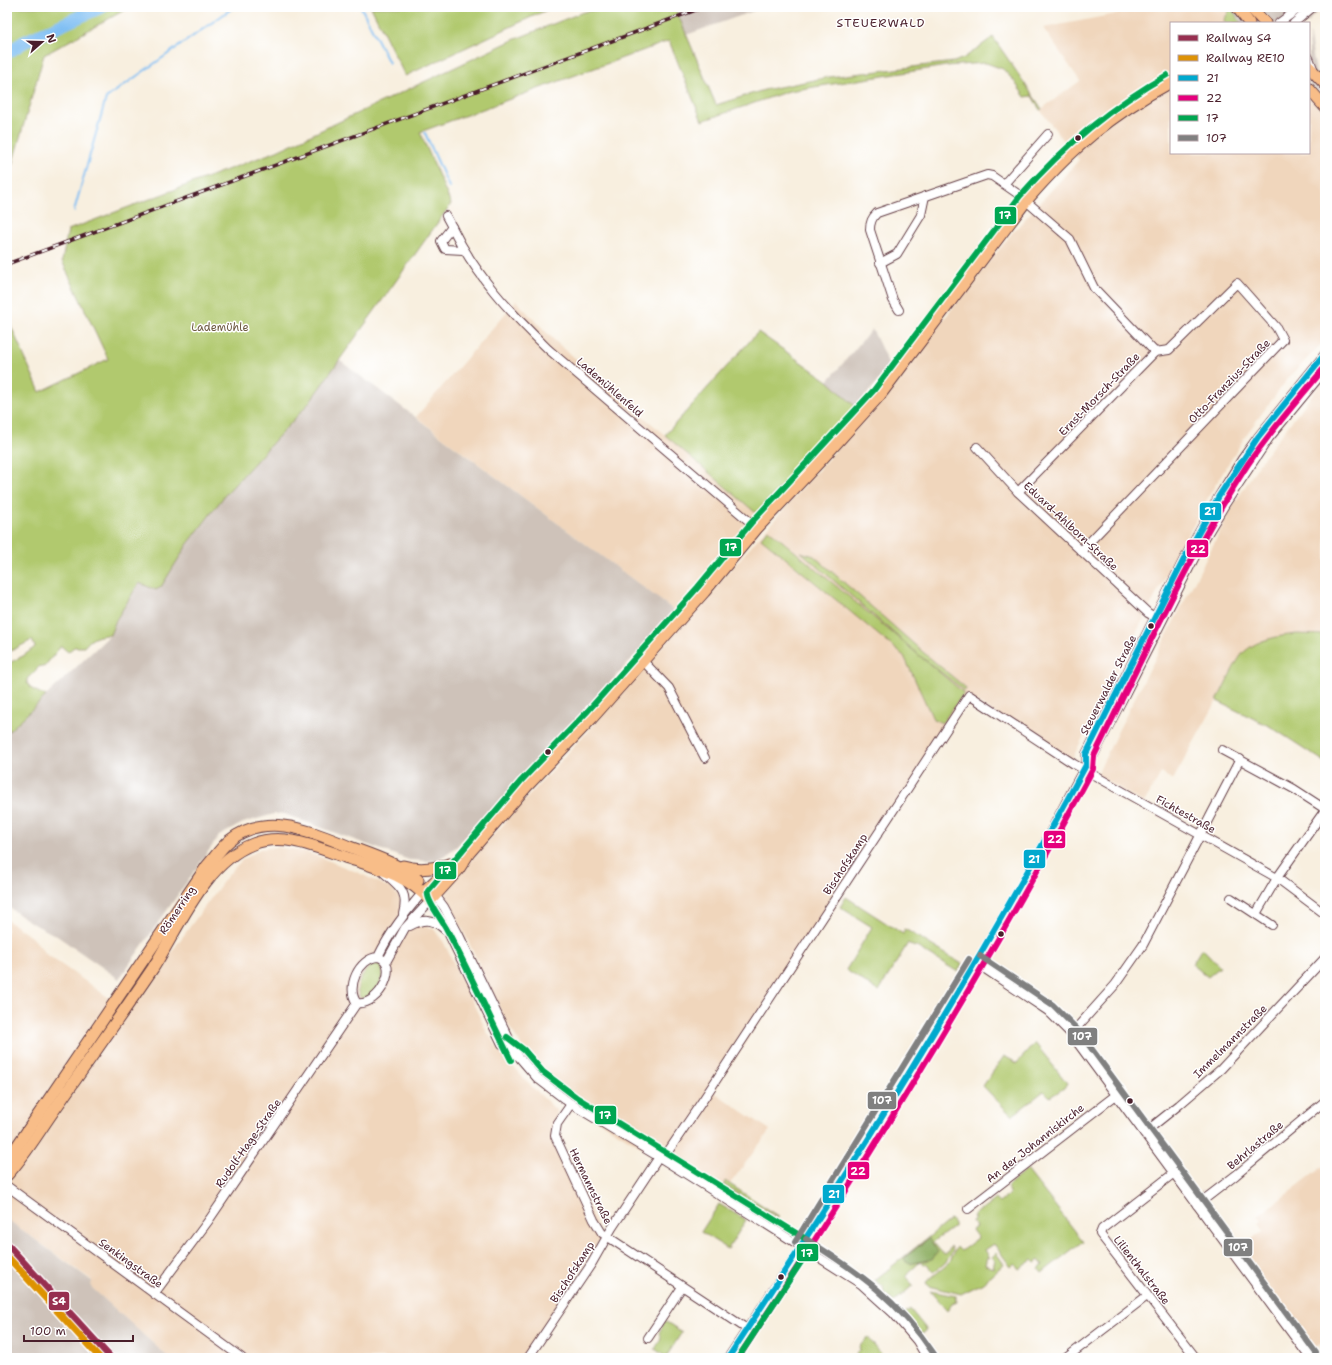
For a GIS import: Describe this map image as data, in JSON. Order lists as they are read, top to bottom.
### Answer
{
  "streets": {
    "main road": ["Römerring"],
    "street": [
      "Otto-Franzius-Straße",
      "Lademühlenfeld",
      "Ernst-Morsch-Straße",
      "Eduard-Ahlborn-Straße",
      "Steuerwalder Straße",
      "Fichtestraße",
      "Bischofskamp",
      "Immelmannstraße",
      "Rudolf-Hage-Straße",
      "An der Johanniskirche",
      "Behrlastraße",
      "Hermannstraße",
      "Senkingstraße",
      "Lilienthalstraße"
    ]
  },
  "crossings": [
    ["Otto-Franzius-Straße", "Ernst-Morsch-Straße"],
    ["Otto-Franzius-Straße", "Eduard-Ahlborn-Straße"],
    ["Ernst-Morsch-Straße", "Eduard-Ahlborn-Straße"],
    ["Eduard-Ahlborn-Straße", "Steuerwalder Straße"],
    ["Steuerwalder Straße", "Fichtestraße"],
    ["Steuerwalder Straße", "Bischofskamp"],
    ["Steuerwalder Straße", "Hermannstraße"],
    ["Fichtestraße", "Bischofskamp"],
    ["Bischofskamp", "Hermannstraße"],
    ["Rudolf-Hage-Straße", "Senkingstraße"]
  ],
  "districts": ["STEUERWALD"],
  "parks": ["Lademühle"],
  "lines": [
    "transit line 17",
    "transit line 21",
    "transit line 22",
    "transit line 107",
    "rail line S4",
    "rail line RE10"
  ],
  "legend": [
    "Railway S4",
    "Railway RE10",
    "21",
    "22",
    "17",
    "107"
  ],
  "scale_bar": "100 m",
  "north": "right"
}
